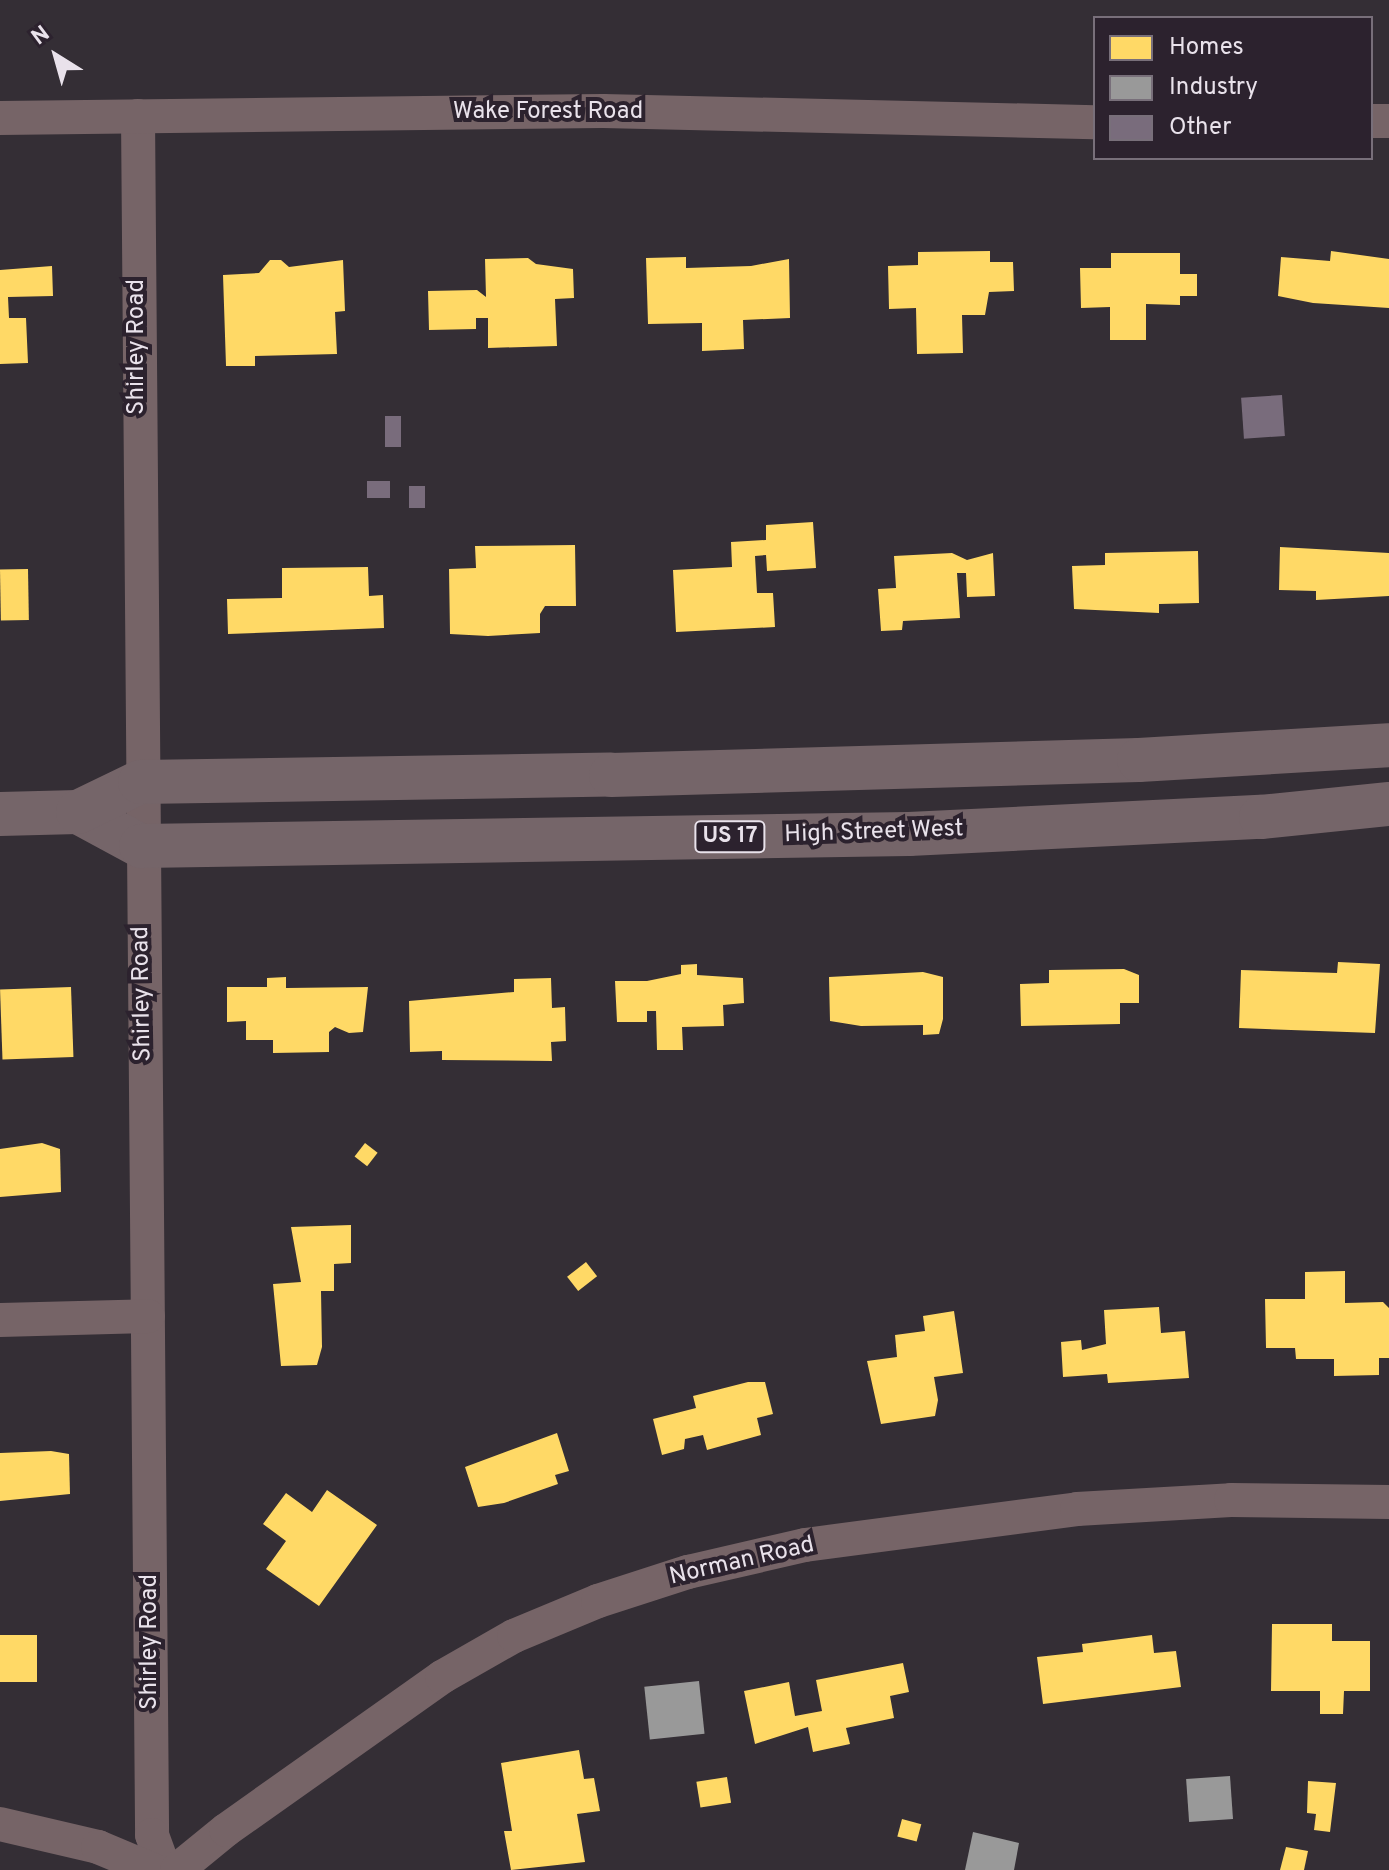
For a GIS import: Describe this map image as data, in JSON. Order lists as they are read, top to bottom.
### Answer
{
  "streets": {
    "main road": ["High Street West", "US 17"],
    "street": ["Wake Forest Road", "Shirley Road", "Norman Road"]
  },
  "crossings": [
    ["Wake Forest Road", "Shirley Road"],
    ["Shirley Road", "High Street West"]
  ],
  "legend": ["Homes", "Industry", "Other"],
  "north": "top left"
}
